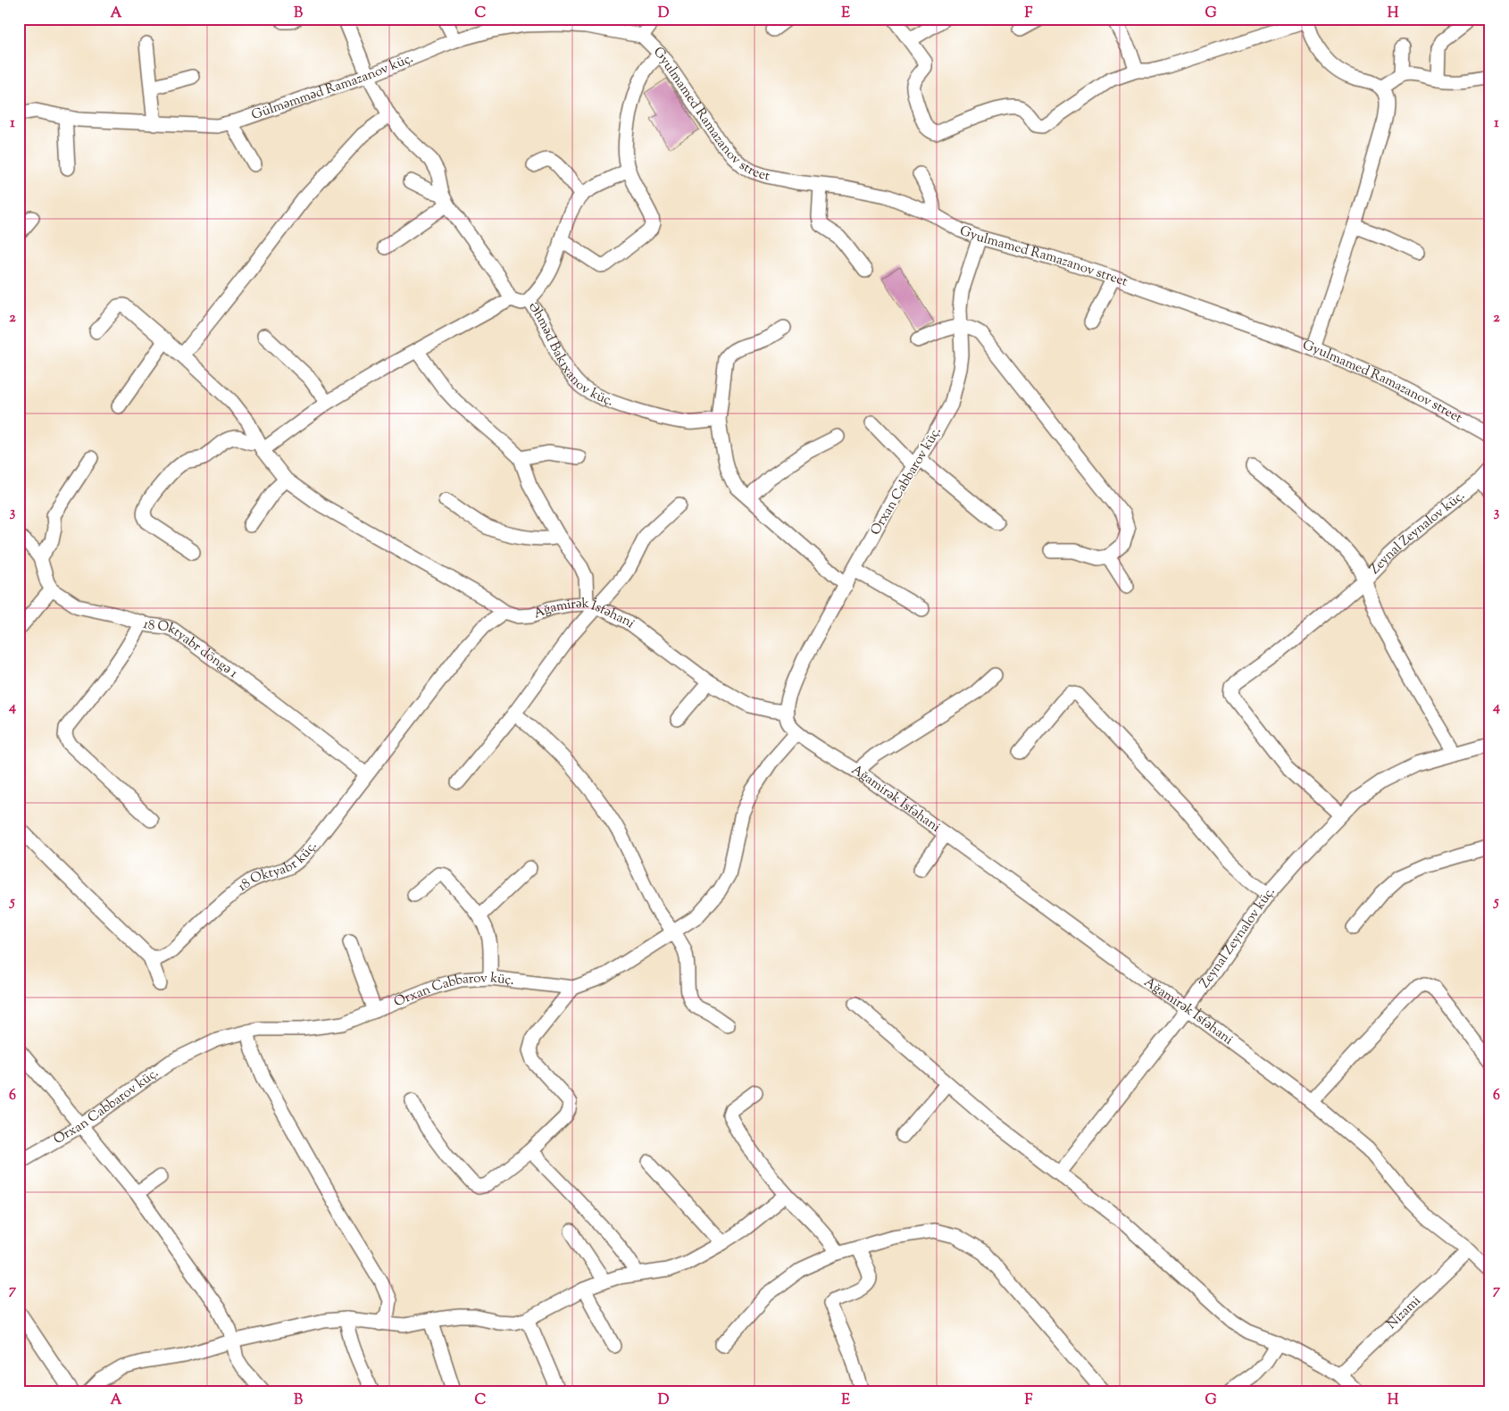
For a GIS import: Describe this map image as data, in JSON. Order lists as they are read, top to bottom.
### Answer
{
  "streets": {
    "street": [
      "Gülməmməd Ramazanov küç.",
      "Gyulmamed Ramazanov street",
      "Əhməd Bakıxanov küç.",
      "Orxan Cabbarov küç.",
      "Zeynal Zeynalov küç.",
      "Ağamirək İsfəhani",
      "18 Oktyabr döngə 1",
      "18 Oktyabr küç.",
      "Nizami"
    ]
  },
  "crossings": [
    ["Gülməmməd Ramazanov küç.", "Gyulmamed Ramazanov street"],
    ["Gülməmməd Ramazanov küç.", "Əhməd Bakıxanov küç."],
    ["Gyulmamed Ramazanov street", "Orxan Cabbarov küç."],
    ["Orxan Cabbarov küç.", "Ağamirək İsfəhani"],
    ["Zeynal Zeynalov küç.", "Ağamirək İsfəhani"],
    ["Ağamirək İsfəhani", "18 Oktyabr küç."],
    ["Ağamirək İsfəhani", "Nizami"],
    ["18 Oktyabr döngə 1", "18 Oktyabr küç."]
  ],
  "grid": {
    "columns": [
      "A",
      "B",
      "C",
      "D",
      "E",
      "F",
      "G",
      "H"
    ],
    "rows": [
      "1",
      "2",
      "3",
      "4",
      "5",
      "6",
      "7"
    ]
  }
}
